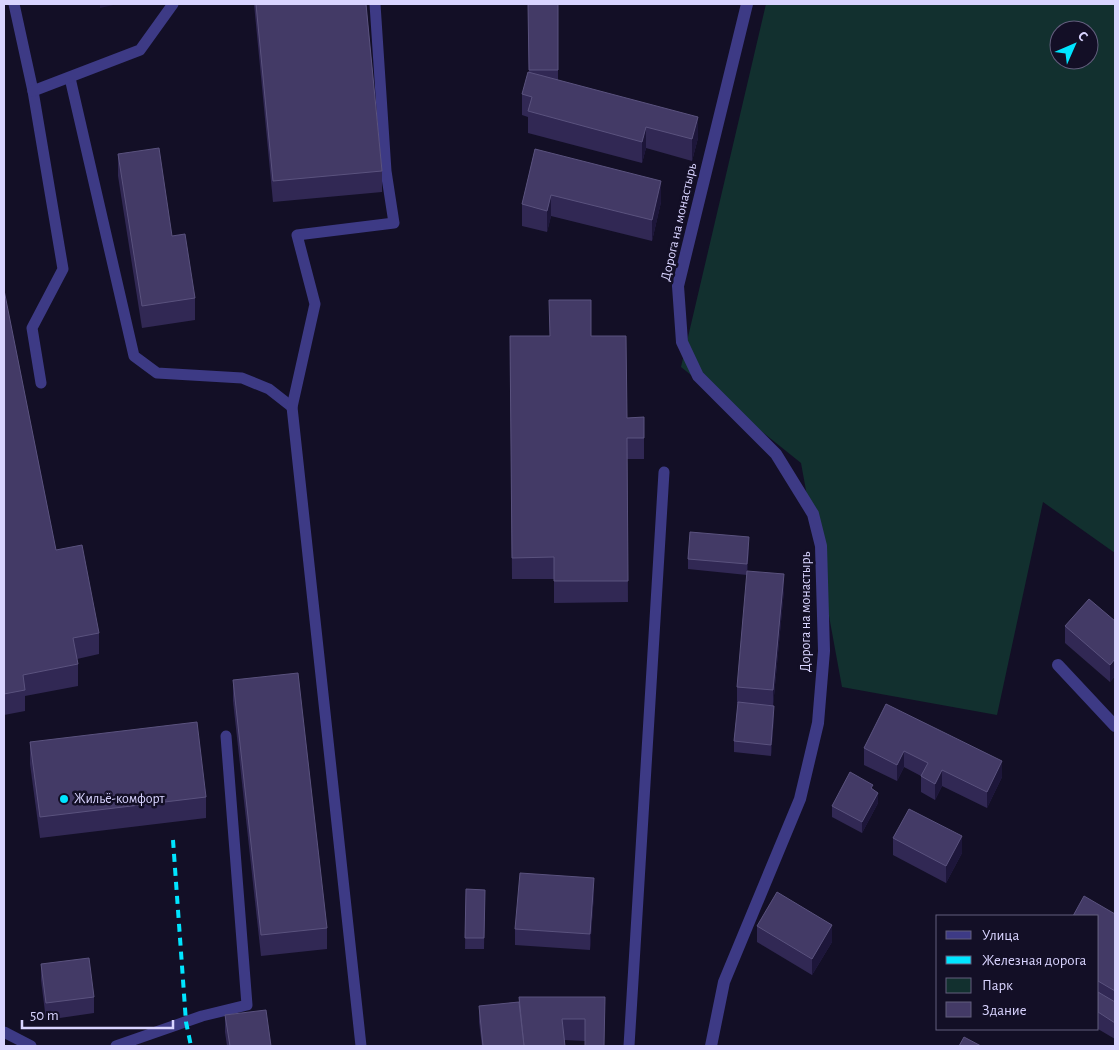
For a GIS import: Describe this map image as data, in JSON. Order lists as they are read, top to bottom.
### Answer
{
  "streets": {
    "street": ["Дорога на монастырь"]
  },
  "places": ["Жильё-комфорт"],
  "legend": [
    "Улица",
    "Железная дорога",
    "Парк",
    "Здание"
  ],
  "scale_bar": "50 m",
  "north": "top right"
}
